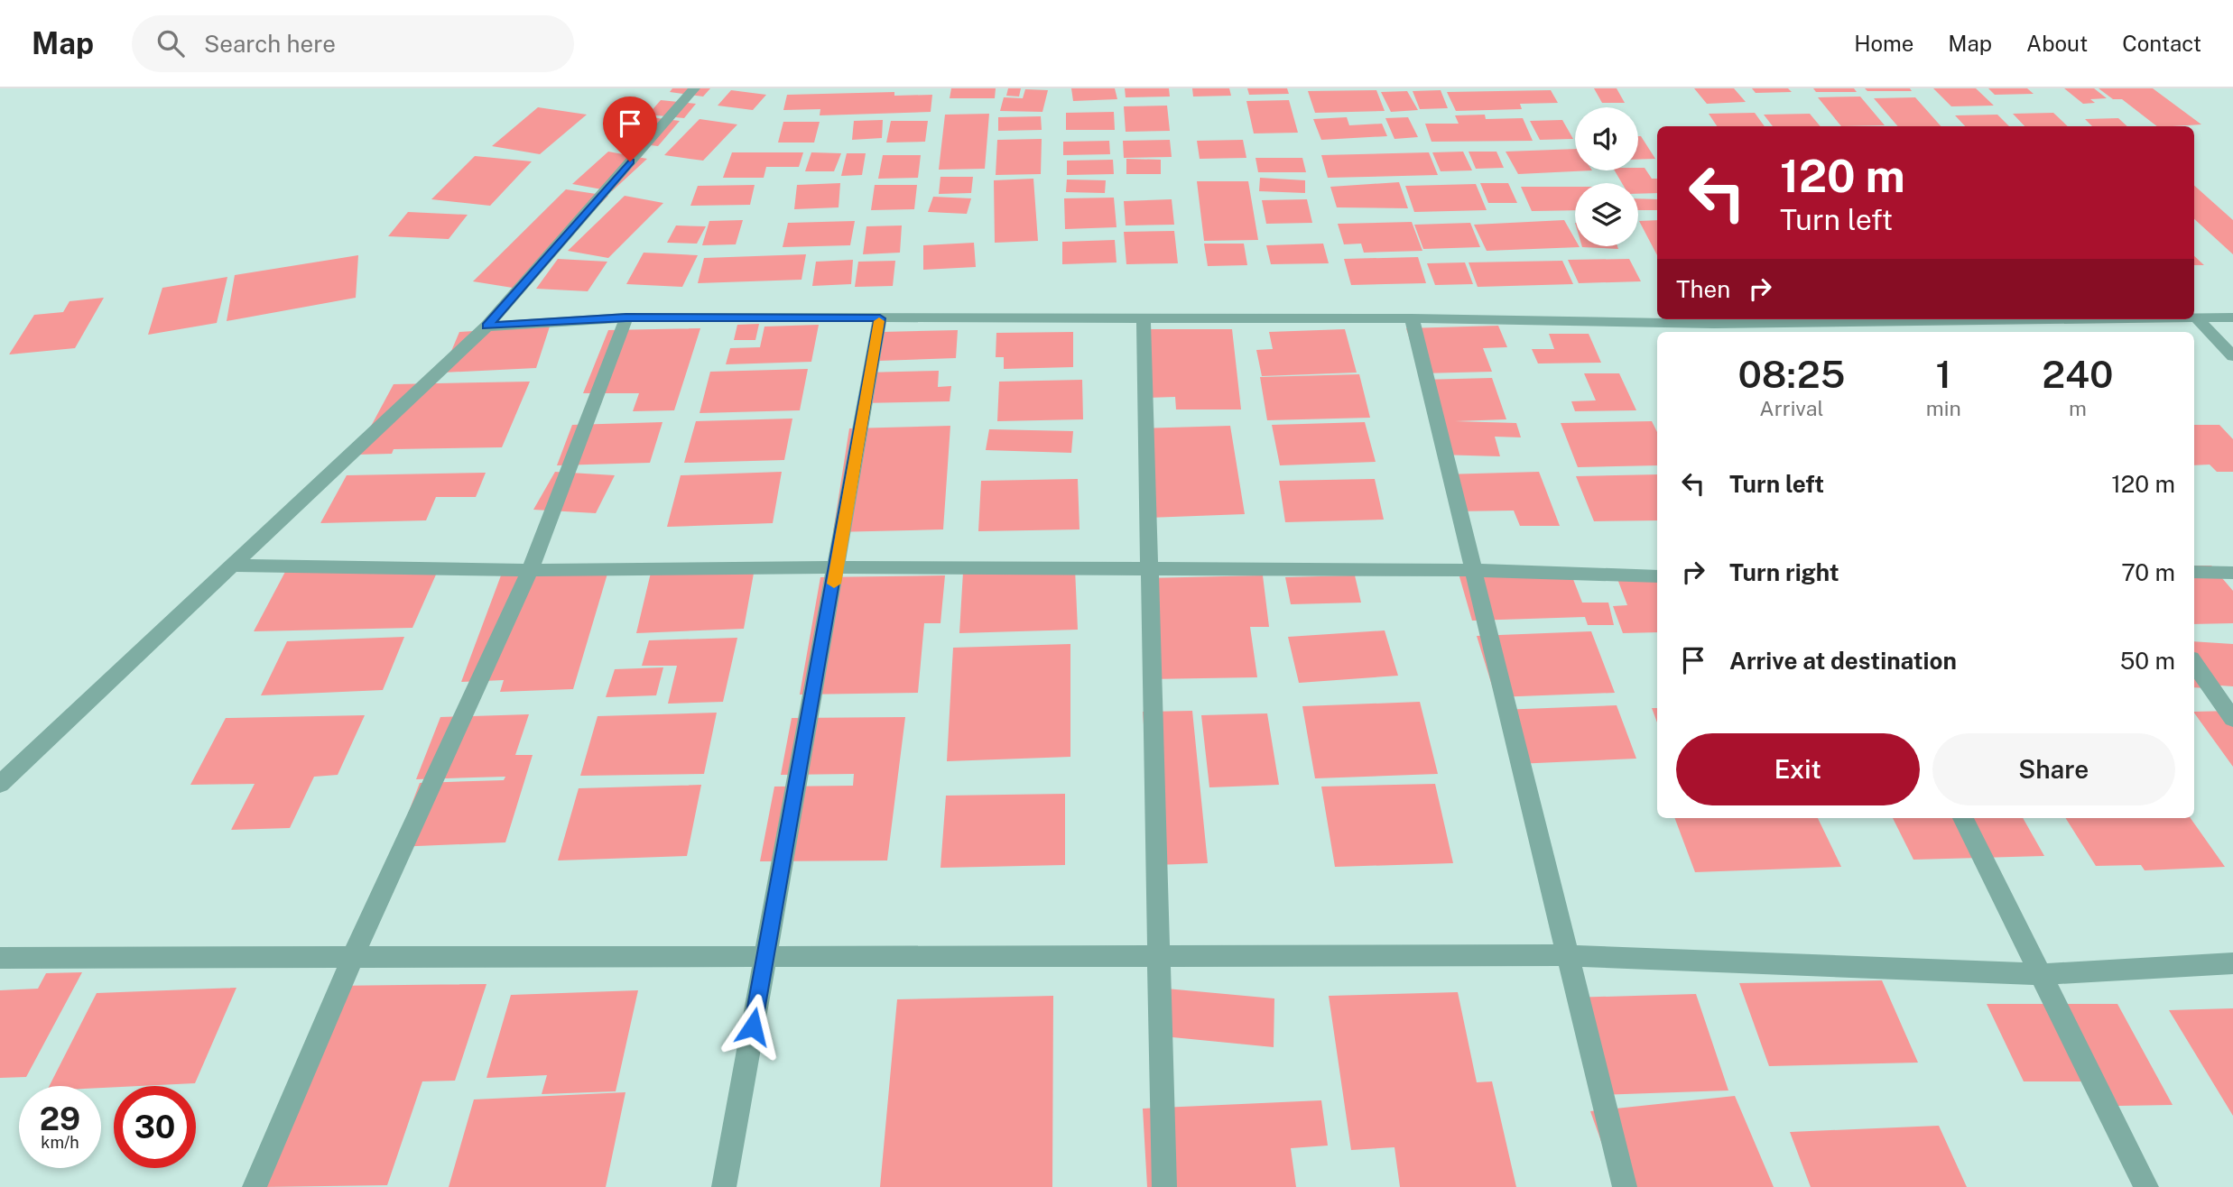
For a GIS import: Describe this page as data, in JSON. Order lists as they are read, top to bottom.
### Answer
{
  "page": {
    "header": "Map",
    "search": "Search here",
    "nav": [
      "Home",
      "Map",
      "About",
      "Contact"
    ],
    "turn": ["120 m", "Turn left"],
    "then": "Then",
    "eta": [
      "08:25",
      "Arrival",
      "1",
      "min",
      "240",
      "m"
    ],
    "list": [
      {
        "name": "Turn left",
        "value": "120 m"
      },
      {
        "name": "Turn right",
        "value": "70 m"
      },
      {
        "name": "Arrive at destination",
        "value": "50 m"
      }
    ],
    "buttons": ["Exit", "Share"],
    "speed": "29 km/h",
    "limit": "30"
  }
}
